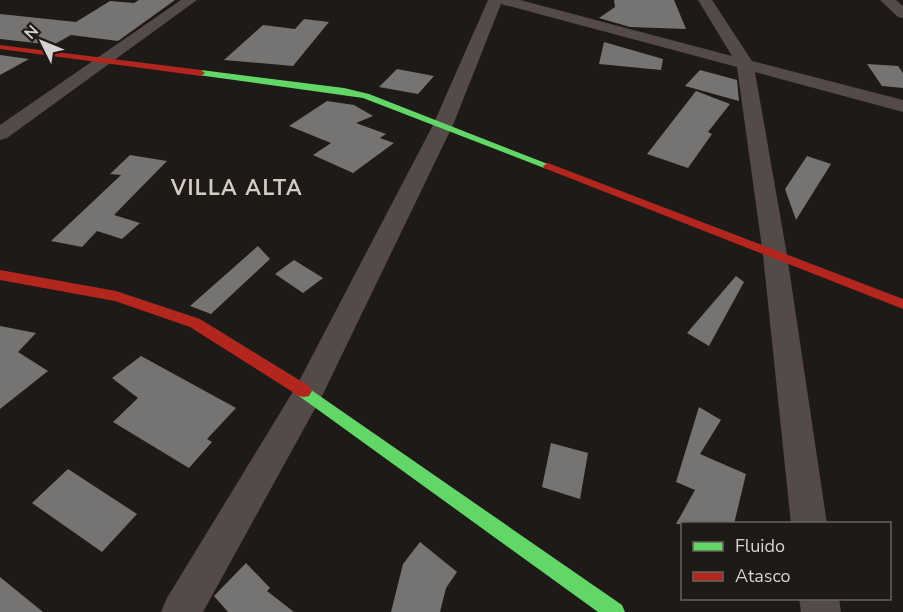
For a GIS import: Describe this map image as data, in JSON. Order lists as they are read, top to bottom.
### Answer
{
  "districts": ["VILLA ALTA"],
  "legend": ["Fluido", "Atasco"],
  "north": "top left"
}
